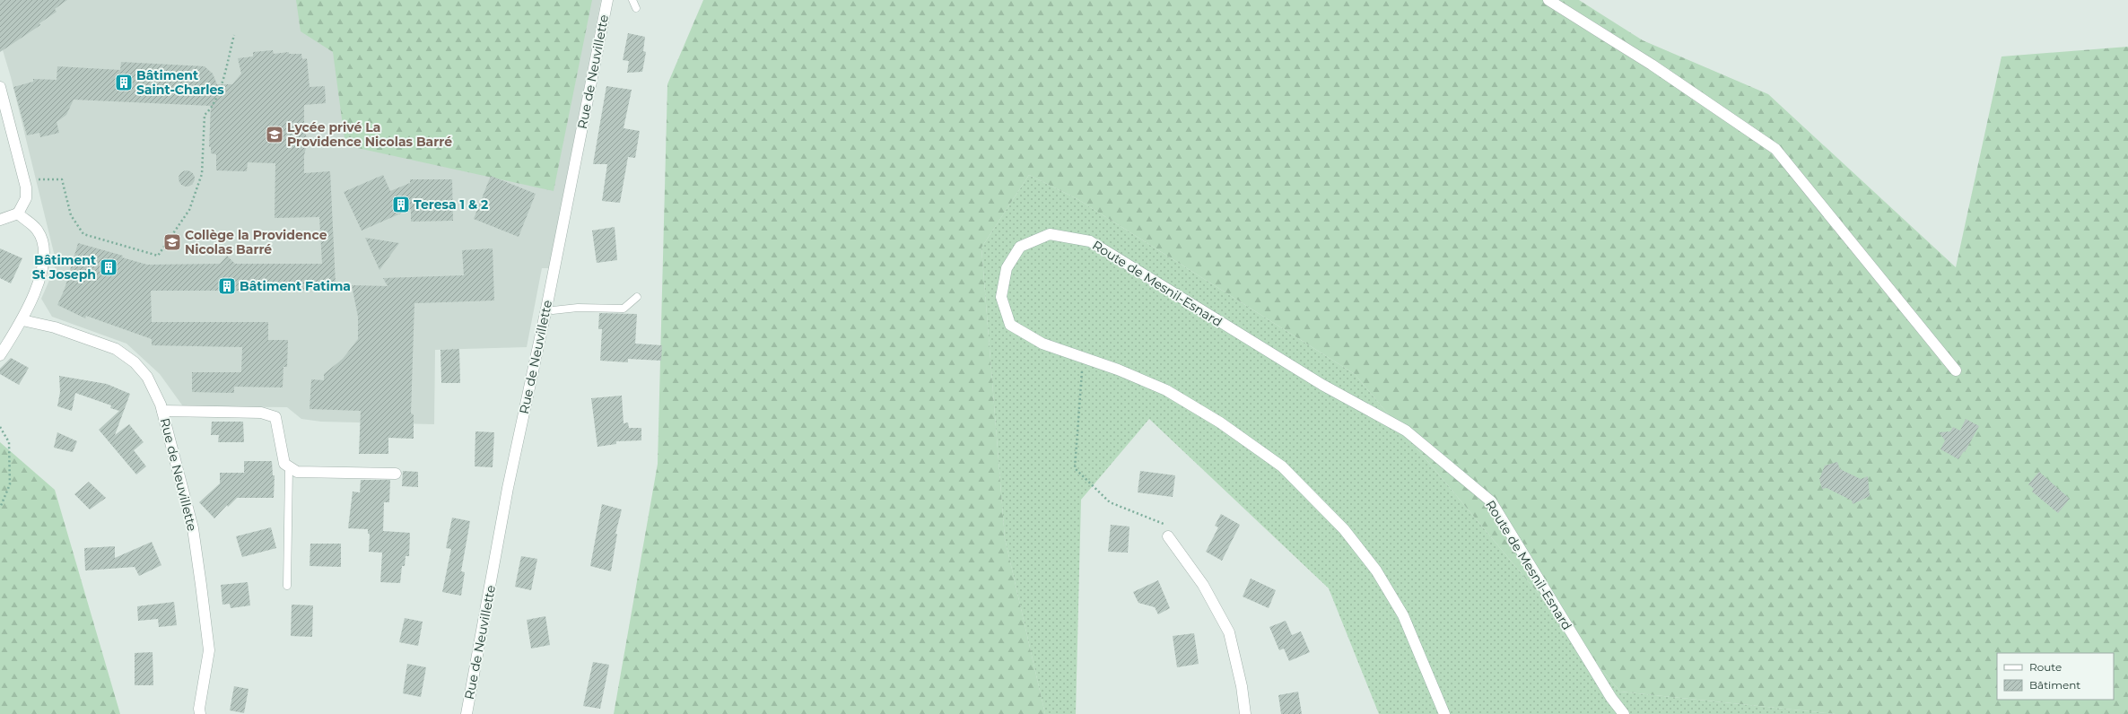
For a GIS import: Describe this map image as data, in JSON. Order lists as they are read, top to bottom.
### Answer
{
  "streets": {
    "street": ["Rue de Neuvillette", "Route de Mesnil-Esnard"]
  },
  "places": {
    "building": [
      "Bâtiment Saint-Charles",
      "Teresa 1 & 2",
      "Bâtiment St Joseph",
      "Bâtiment Fatima"
    ],
    "school or university": ["Lycée privé La Providence Nicolas Barré", "Collège la Providence Nicolas Barré"]
  },
  "legend": ["Route", "Bâtiment"]
}
